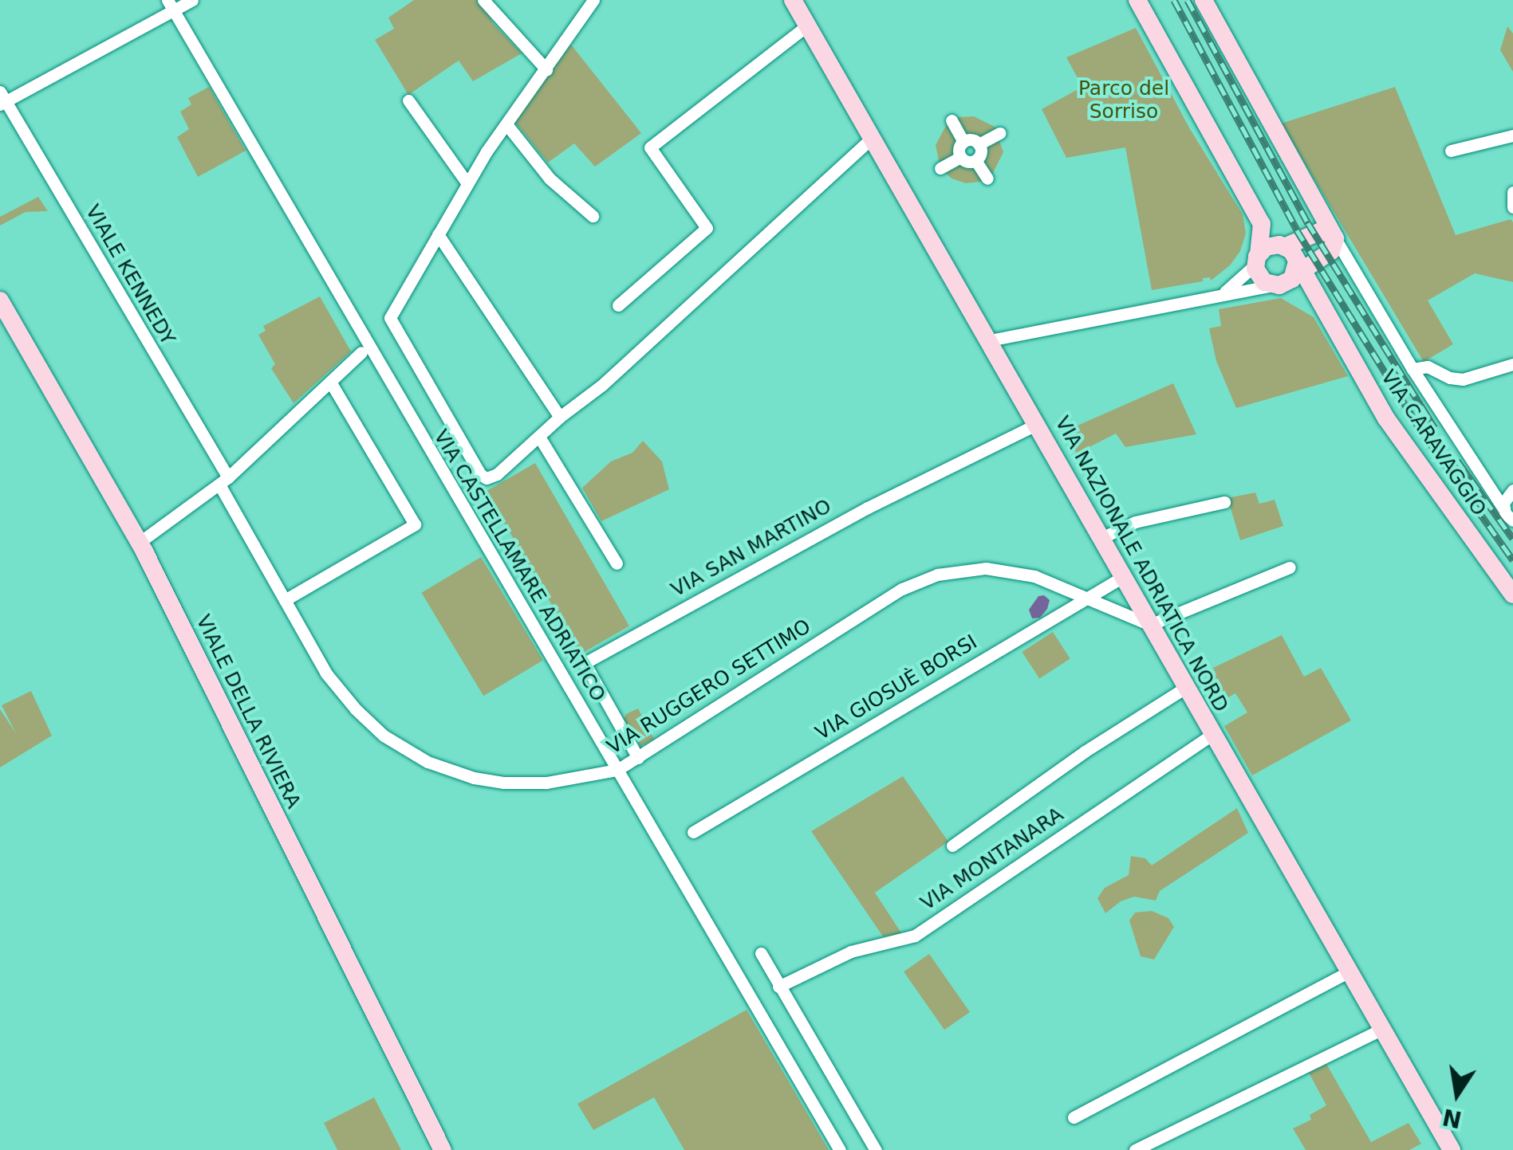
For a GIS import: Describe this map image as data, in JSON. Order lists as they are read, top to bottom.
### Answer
{
  "streets": {
    "street": [
      "VIALE KENNEDY",
      "VIA CARAVAGGIO",
      "VIA SAN MARTINO",
      "VIA NAZIONALE ADRIATICA NORD",
      "VIA CASTELLAMARE ADRIATICO",
      "VIA RUGGERO SETTIMO",
      "VIA GIOSUÈ BORSI",
      "VIALE DELLA RIVIERA",
      "VIA MONTANARA"
    ]
  },
  "crossings": [
    ["VIALE KENNEDY", "VIA RUGGERO SETTIMO"],
    ["VIA SAN MARTINO", "VIA NAZIONALE ADRIATICA NORD"],
    ["VIA SAN MARTINO", "VIA RUGGERO SETTIMO"],
    ["VIA NAZIONALE ADRIATICA NORD", "VIA RUGGERO SETTIMO"],
    ["VIA NAZIONALE ADRIATICA NORD", "VIA GIOSUÈ BORSI"],
    ["VIA NAZIONALE ADRIATICA NORD", "VIA MONTANARA"],
    ["VIA CASTELLAMARE ADRIATICO", "VIA RUGGERO SETTIMO"],
    ["VIA RUGGERO SETTIMO", "VIA GIOSUÈ BORSI"]
  ],
  "parks": ["Parco del Sorriso"],
  "north": "bottom"
}
